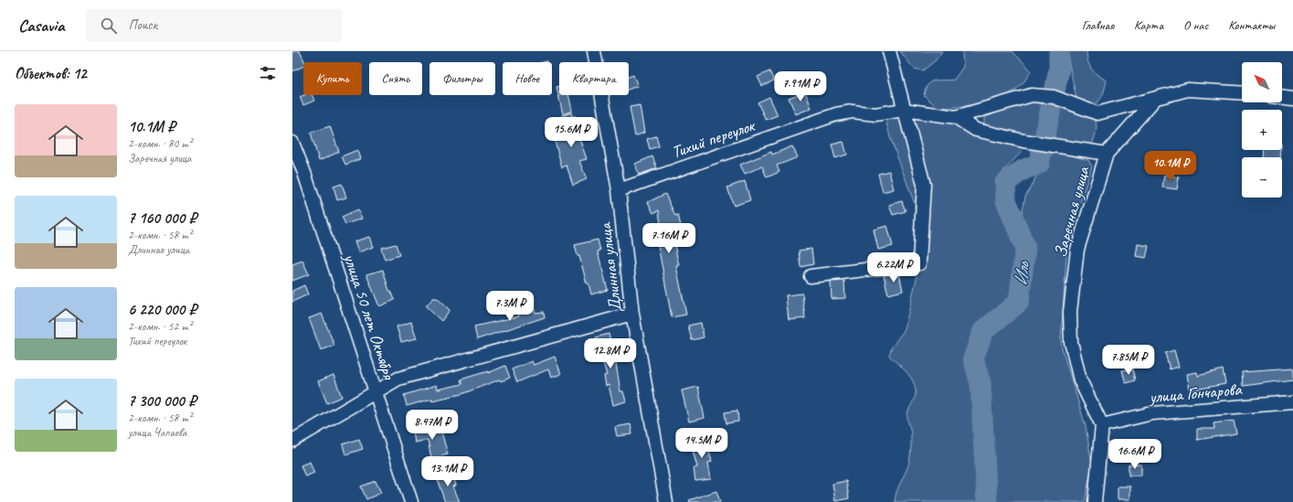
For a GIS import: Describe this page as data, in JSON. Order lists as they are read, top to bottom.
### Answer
{
  "streets": {
    "street": [
      "Тихий переулок",
      "Заречная улица",
      "Длинная улица",
      "улица 50 лет Октября",
      "улица Гончарова"
    ]
  },
  "crossings": [
    ["Тихий переулок", "Длинная улица"],
    ["Заречная улица", "улица Гончарова"]
  ],
  "water": ["Иль"],
  "north": "top left",
  "page": {
    "header": "Casavia",
    "search": "Поиск",
    "nav": [
      "Главная",
      "Карта",
      "О нас",
      "Контакты"
    ],
    "heading": "Объектов: 12",
    "map_buttons": ["+", "−"],
    "chip": [
      "Купить",
      "Снять",
      "Фильтры",
      "Новое",
      "Квартира"
    ],
    "price": [
      "7.91M ₽",
      "15.6M ₽",
      "10.1M ₽",
      "7.16M ₽",
      "6.22M ₽",
      "7.3M ₽",
      "12.8M ₽",
      "7.85M ₽",
      "8.47M ₽",
      "14.5M ₽",
      "16.6M ₽",
      "13.1M ₽"
    ],
    "list": [
      {
        "name": "10.1M ₽",
        "note": "2-комн. · 80 m² · Заречная улица"
      },
      {
        "name": "7 160 000 ₽",
        "note": "2-комн. · 58 m² · Длинная улица"
      },
      {
        "name": "6 220 000 ₽",
        "note": "2-комн. · 52 m² · Тихий переулок"
      },
      {
        "name": "7 300 000 ₽",
        "note": "2-комн. · 58 m² · улица Чапаева"
      }
    ]
  }
}
